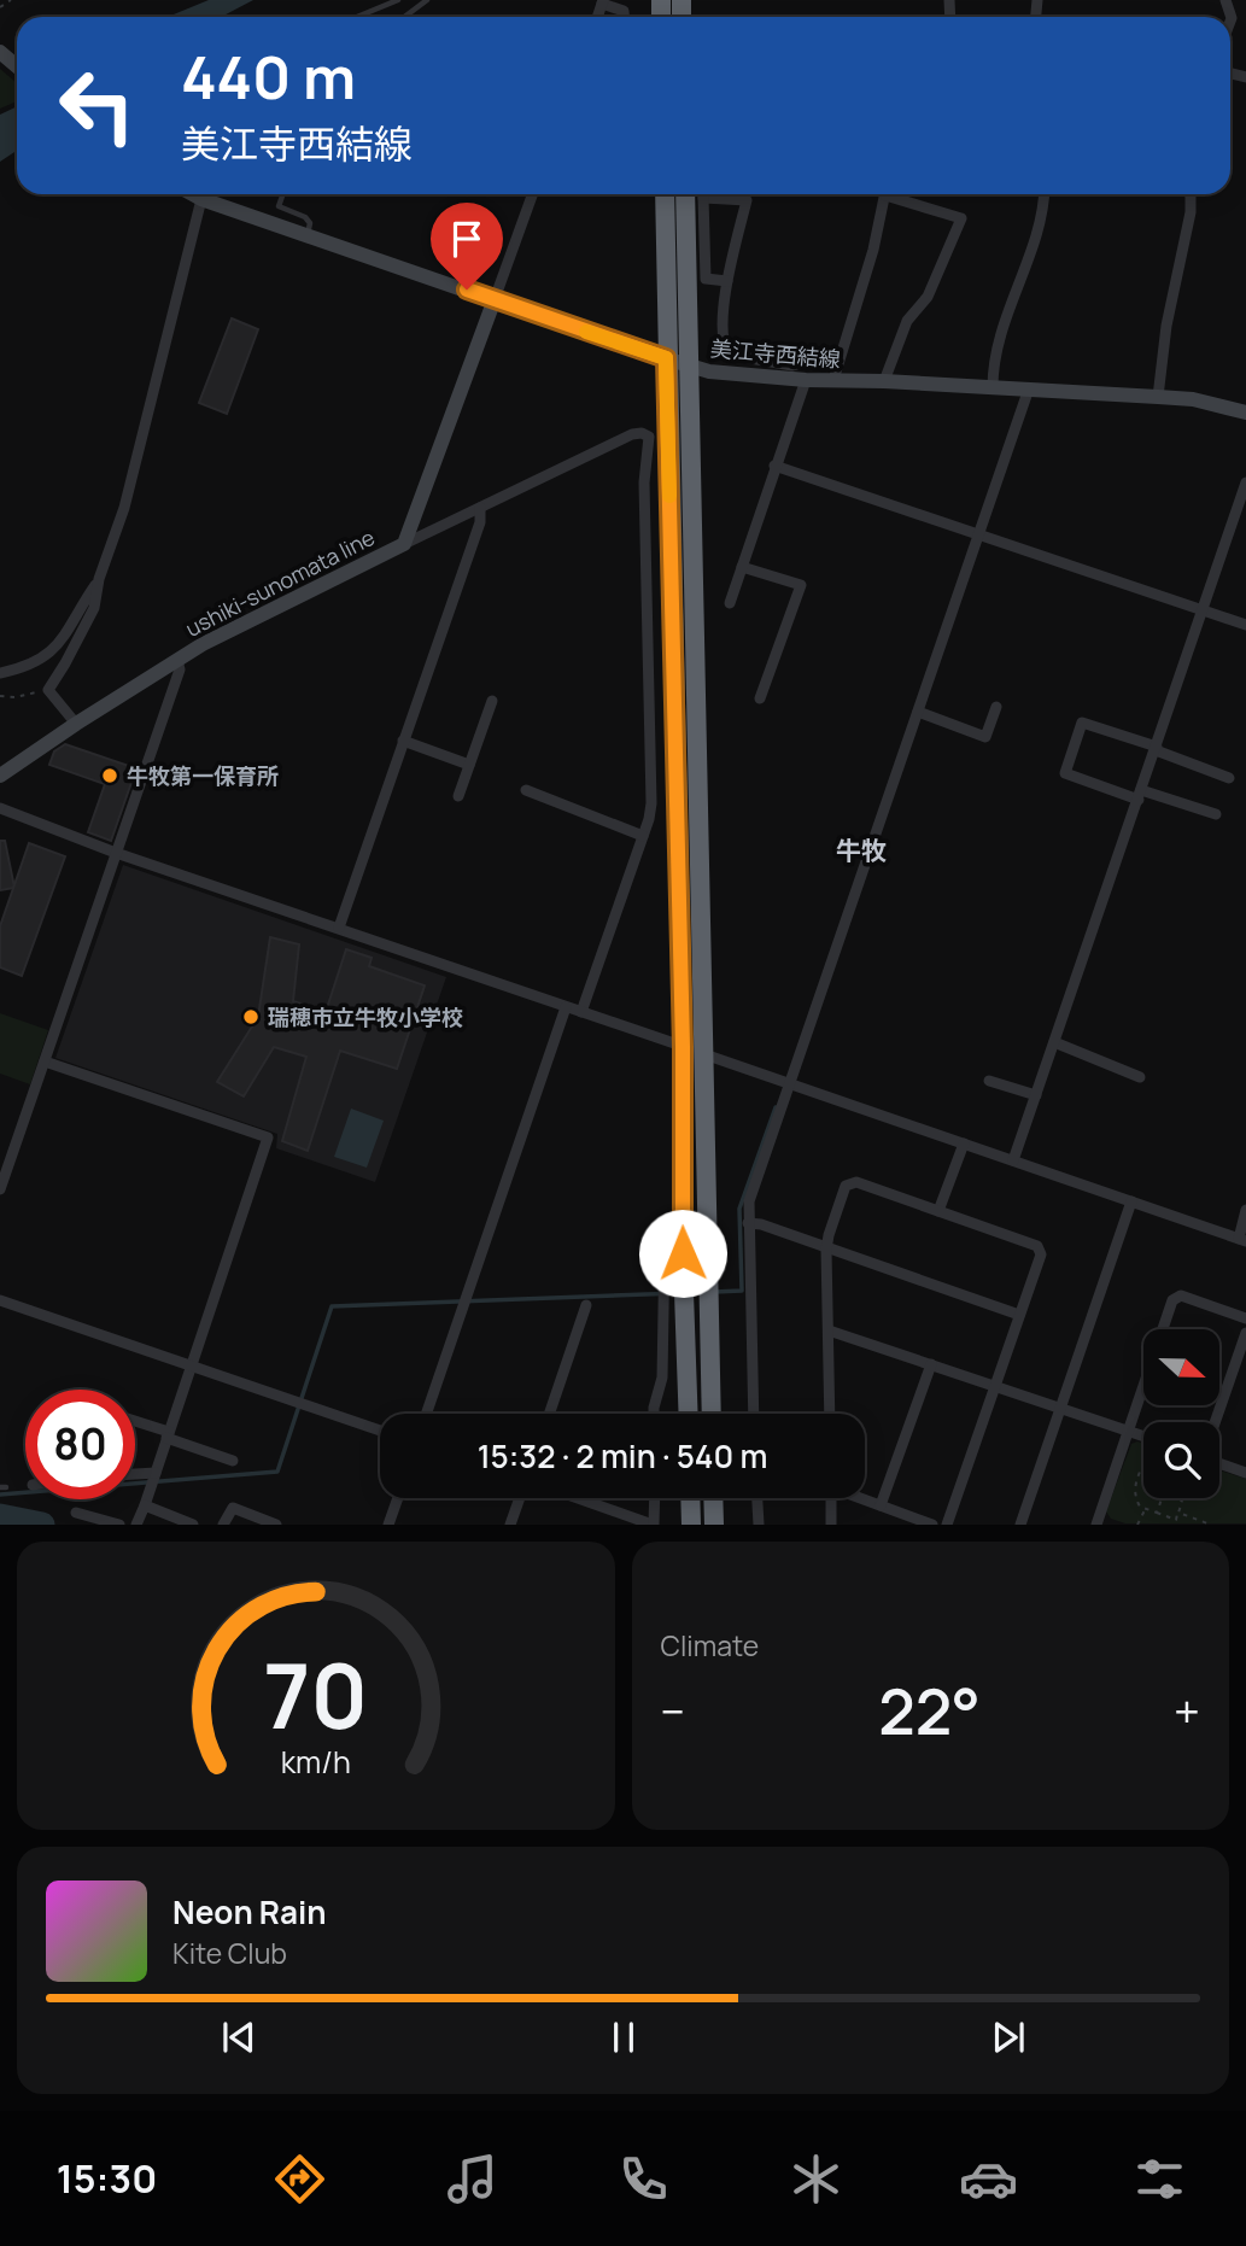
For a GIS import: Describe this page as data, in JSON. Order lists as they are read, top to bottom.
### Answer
{
  "streets": {
    "main road": ["美江寺西結線", "ushiki-sunomata line"]
  },
  "crossings": [
    ["美江寺西結線", "ushiki-sunomata line"]
  ],
  "districts": ["牛牧"],
  "places": ["牛牧第一保育所", "瑞穂市立牛牧小学校"],
  "north": "right",
  "page": {
    "turn": ["440 m", "美江寺西結線"],
    "limit": "80",
    "trip": "15:32 · 2 min · 540 m",
    "tile": "Climate",
    "heat": ["−", "22°", "+"],
    "song": ["Neon Rain", "Kite Club"],
    "tabs": "15:30",
    "gauge": ["70", "km/h"]
  }
}
